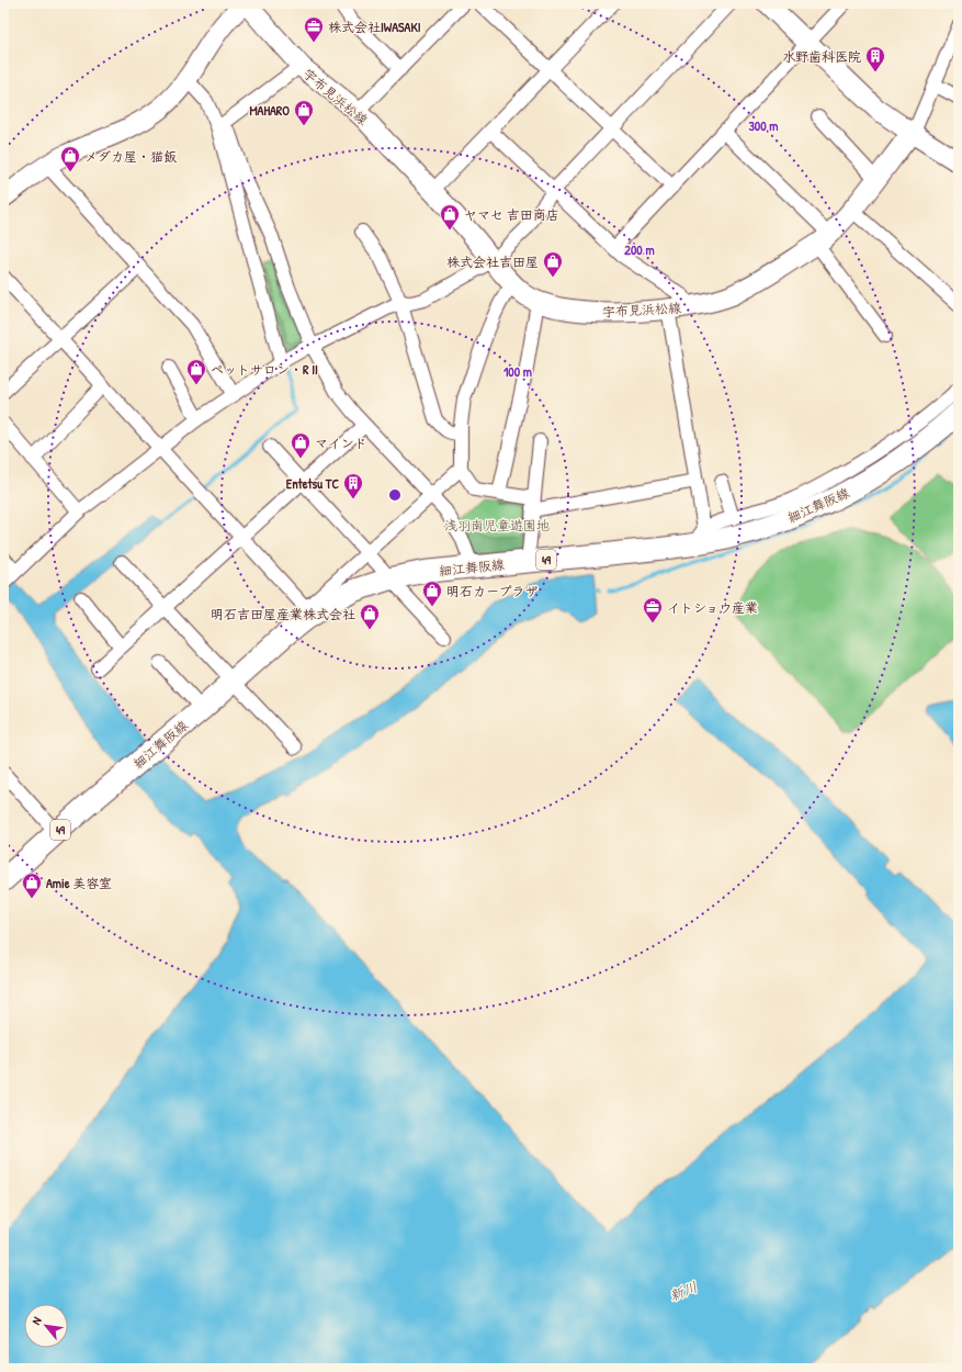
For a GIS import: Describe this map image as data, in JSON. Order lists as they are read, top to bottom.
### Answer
{
  "streets": {
    "main road": ["宇布見浜松線", "細江舞阪線", "49"]
  },
  "water": ["新川"],
  "parks": ["浅羽南児童遊園地"],
  "places": {
    "office": ["株式会社IWASAKI", "イトショウ産業"],
    "building": ["水野歯科医院", "Entetsu TC"],
    "shop": [
      "MAHARO",
      "メダカ屋・猫飯",
      "ヤマセ 吉田商店",
      "株式会社吉田屋",
      "ペットサロン・R II",
      "マインド",
      "明石カープラザ",
      "明石吉田屋産業株式会社",
      "Amie 美容室"
    ]
  },
  "north": "top left",
  "rings": ["300 m", "200 m", "100 m"]
}
